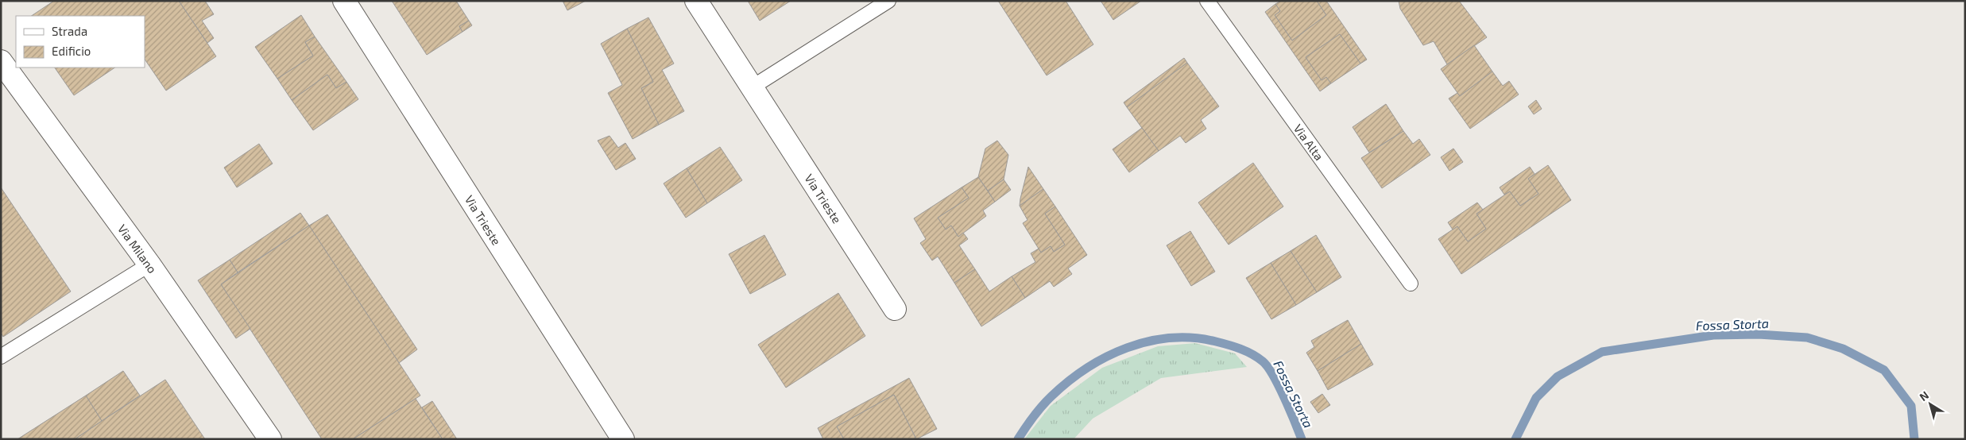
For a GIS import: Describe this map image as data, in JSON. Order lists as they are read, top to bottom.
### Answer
{
  "streets": {
    "street": ["Via Trieste", "Via Milano"],
    "lane": ["Via Alta"]
  },
  "water": ["Fossa Storta"],
  "legend": ["Strada", "Edificio"],
  "north": "top left"
}
